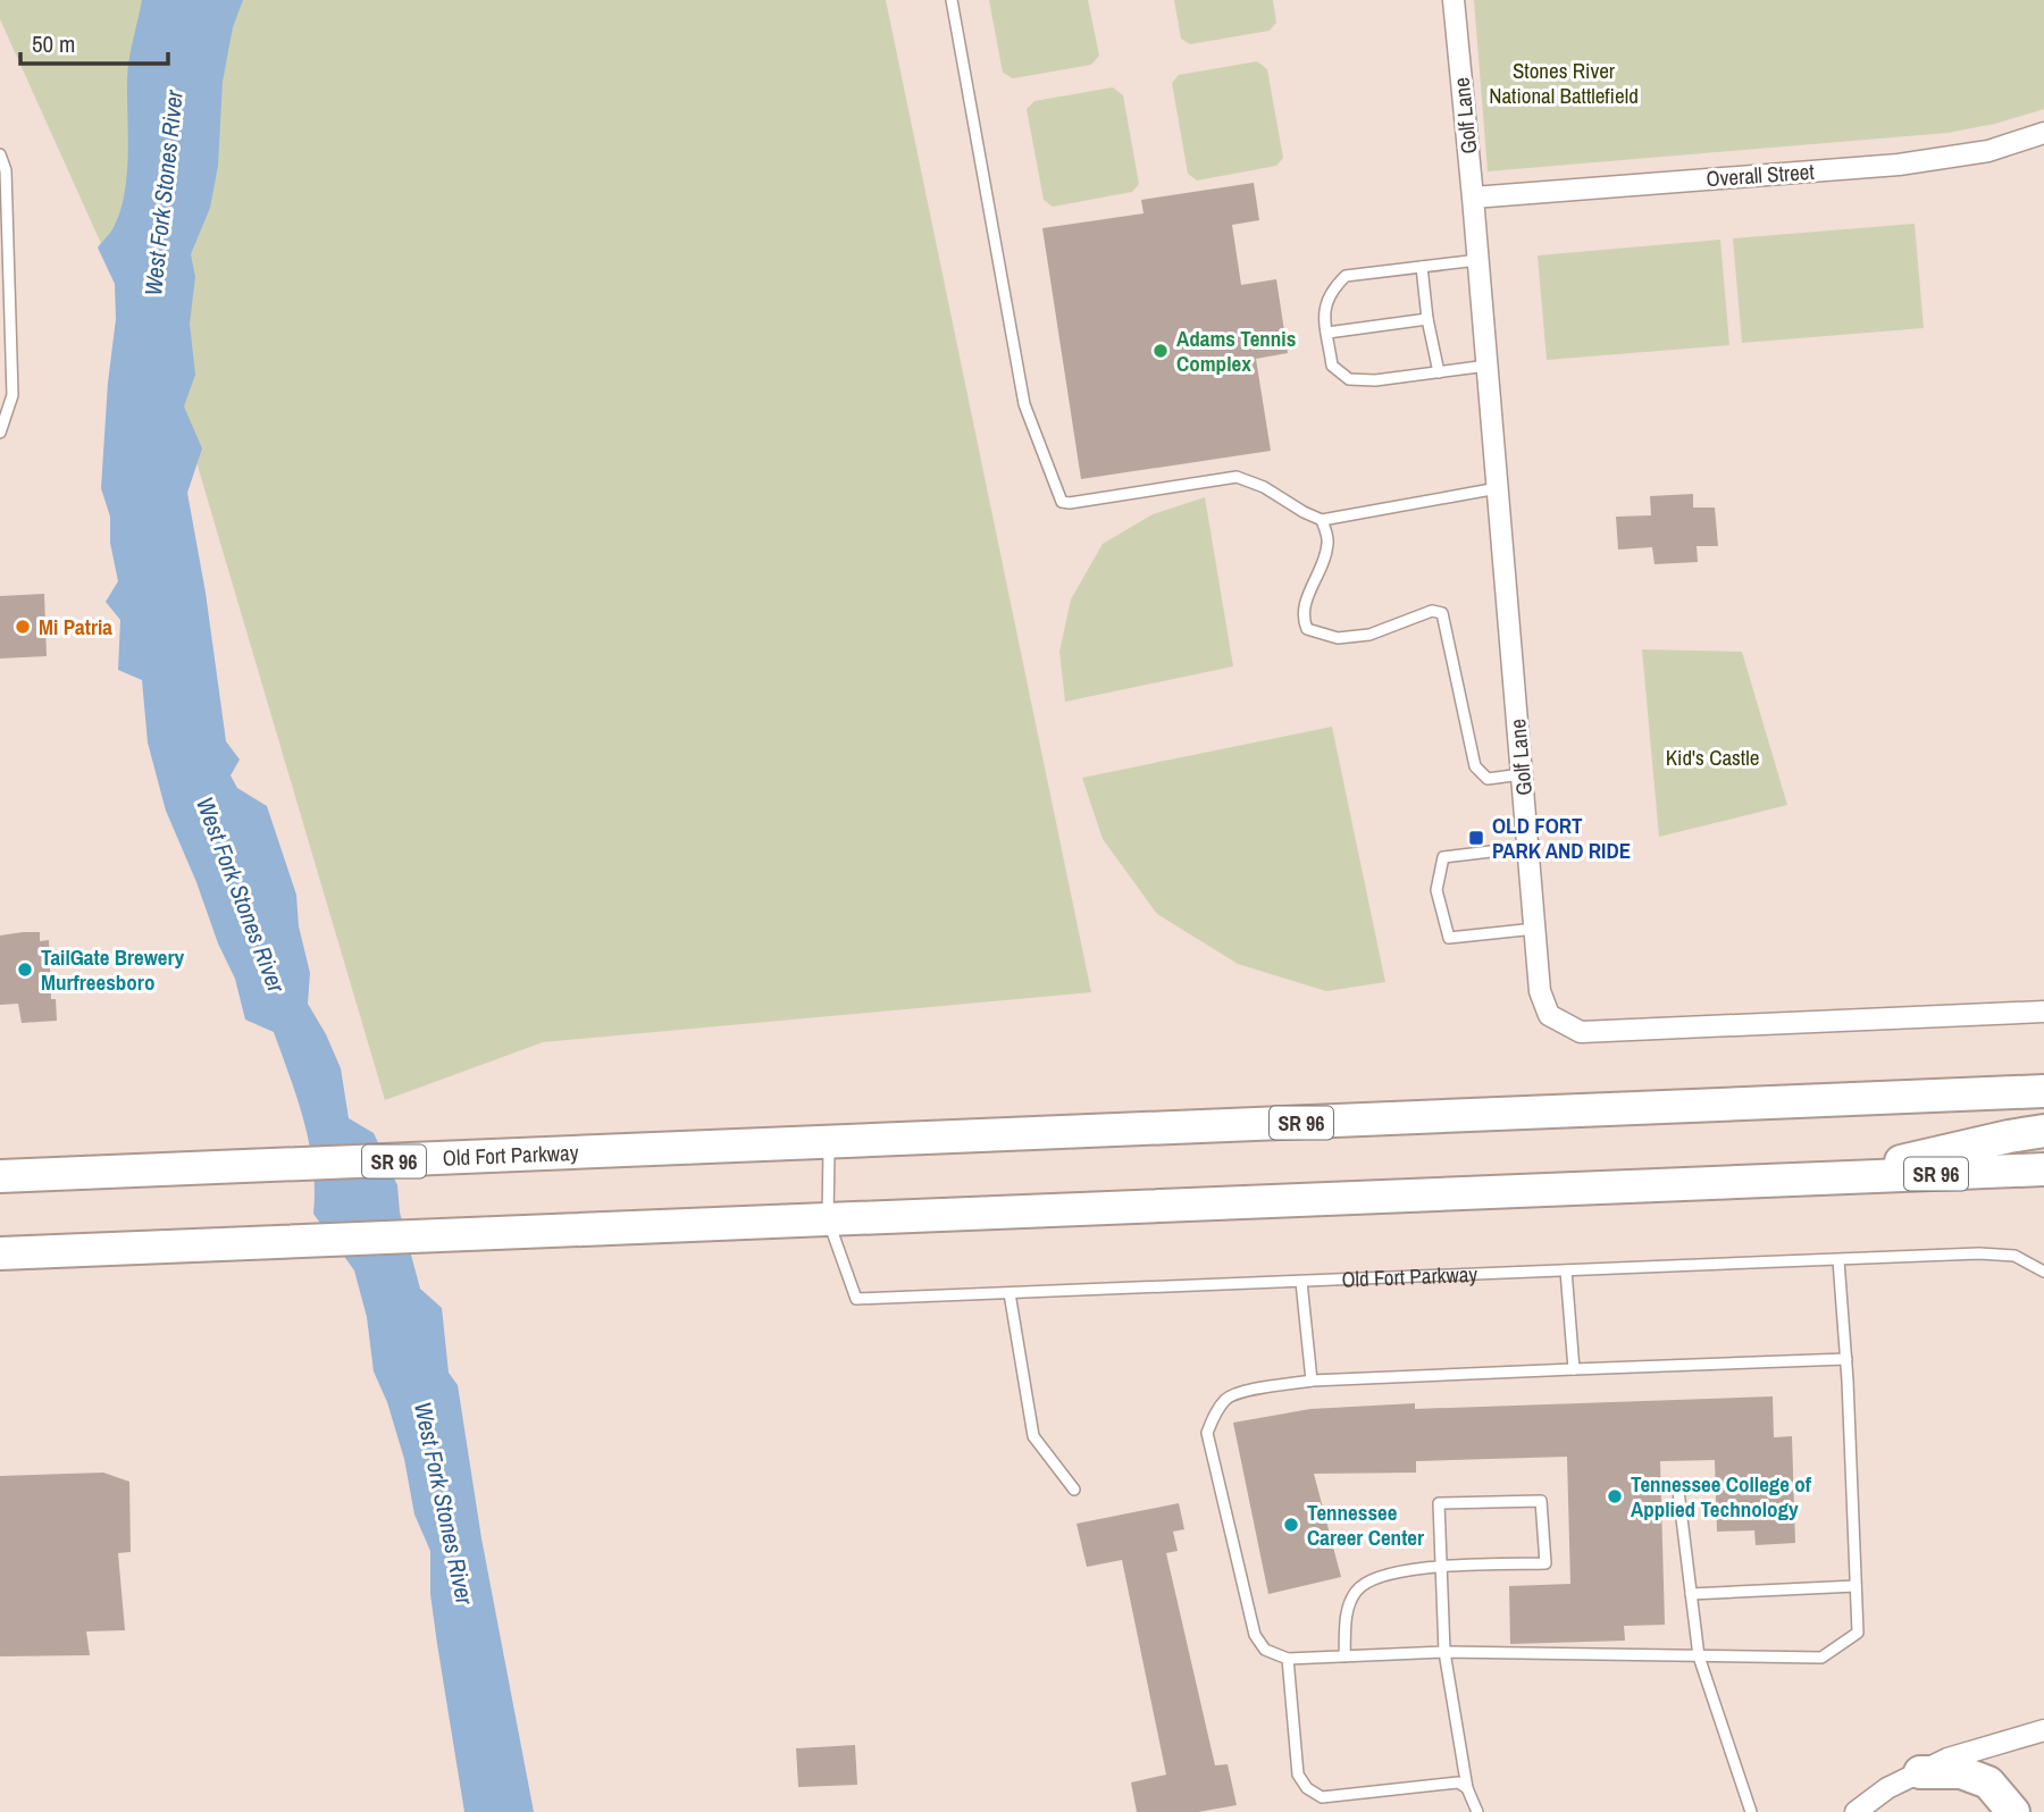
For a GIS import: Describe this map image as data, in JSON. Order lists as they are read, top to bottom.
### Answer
{
  "streets": {
    "main road": ["SR 96", "Old Fort Parkway"],
    "street": ["Golf Lane", "Overall Street"]
  },
  "crossings": [
    ["Golf Lane", "Overall Street"],
    ["SR 96", "Old Fort Parkway"]
  ],
  "water": ["West Fork Stones River"],
  "parks": ["Stones River National Battlefield", "Kid's Castle"],
  "places": {
    "other": [
      "Adams Tennis Complex",
      "Mi Patria",
      "TailGate Brewery Murfreesboro",
      "Tennessee College of Applied Technology",
      "Tennessee Career Center"
    ],
    "transit": ["OLD FORT PARK AND RIDE"]
  },
  "scale_bar": "50 m"
}
